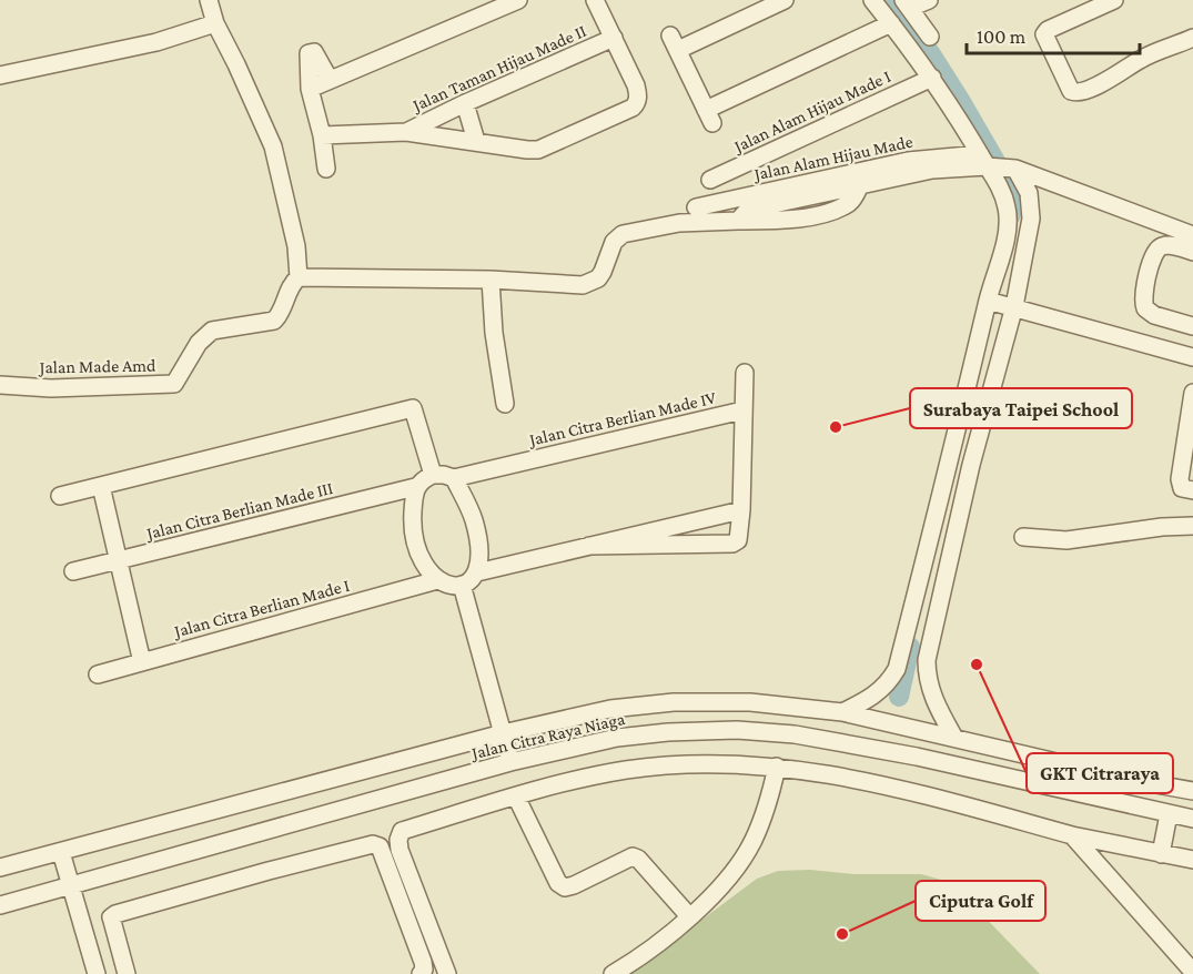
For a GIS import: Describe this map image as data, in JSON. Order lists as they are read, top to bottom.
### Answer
{
  "streets": {
    "street": [
      "Jalan Taman Hijau Made II",
      "Jalan Alam Hijau Made I",
      "Jalan Alam Hijau Made",
      "Jalan Made Amd",
      "Jalan Citra Berlian Made IV",
      "Jalan Citra Berlian Made III",
      "Jalan Citra Berlian Made I",
      "Jalan Citra Raya Niaga"
    ]
  },
  "places": ["Surabaya Taipei School", "GKT Citraraya", "Ciputra Golf"],
  "scale_bar": "100 m"
}
